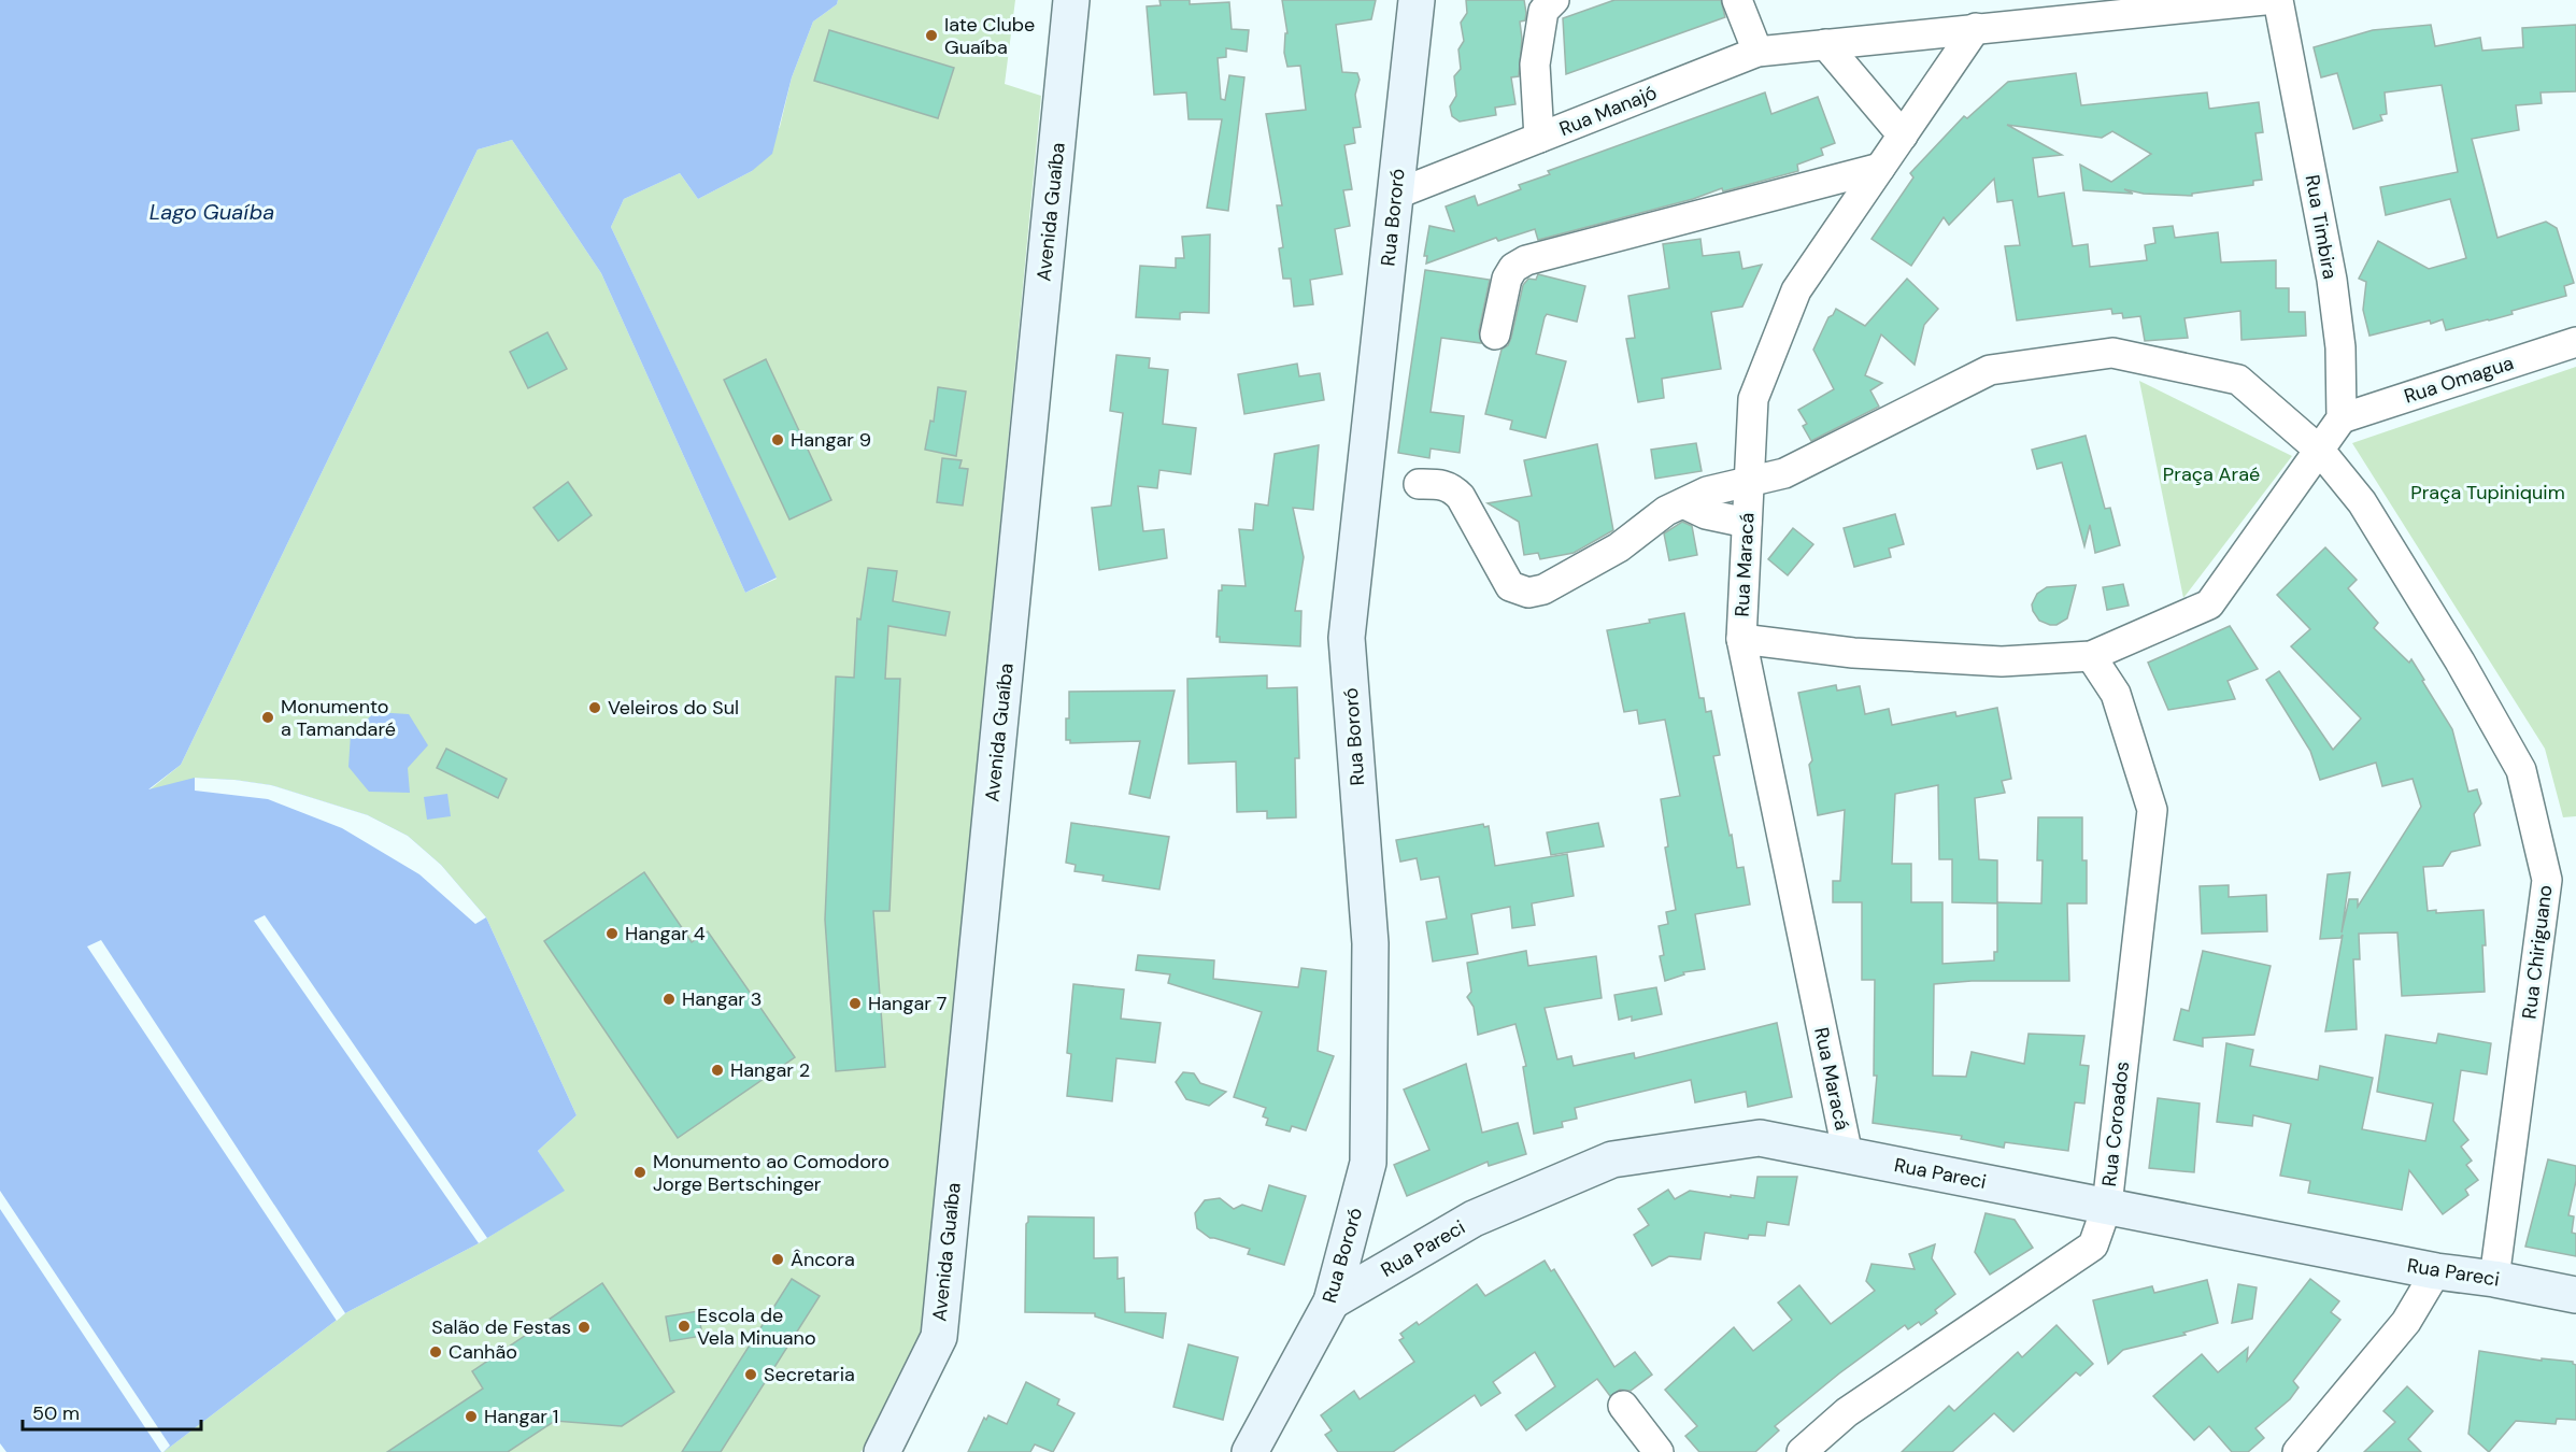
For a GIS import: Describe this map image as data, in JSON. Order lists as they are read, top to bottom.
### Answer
{
  "streets": {
    "street": [
      "Rua Manajó",
      "Avenida Guaíba",
      "Rua Bororó",
      "Rua Timbira",
      "Rua Omagua",
      "Rua Maracá",
      "Rua Chiriguano",
      "Rua Coroados",
      "Rua Pareci"
    ]
  },
  "crossings": [
    ["Rua Manajó", "Rua Bororó"],
    ["Rua Manajó", "Rua Maracá"],
    ["Rua Bororó", "Rua Pareci"],
    ["Rua Timbira", "Rua Omagua"],
    ["Rua Maracá", "Rua Pareci"],
    ["Rua Chiriguano", "Rua Pareci"],
    ["Rua Coroados", "Rua Pareci"]
  ],
  "water": ["Lago Guaíba"],
  "parks": ["Praça Araé", "Praça Tupiniquim"],
  "places": [
    "Iate Clube Guaíba",
    "Hangar 9",
    "Veleiros do Sul",
    "Monumento a Tamandaré",
    "Hangar 4",
    "Hangar 3",
    "Hangar 7",
    "Hangar 2",
    "Monumento ao Comodoro Jorge Bertschinger",
    "Âncora",
    "Escola de Vela Minuano",
    "Salão de Festas",
    "Canhão",
    "Secretaria",
    "Hangar 1"
  ],
  "scale_bar": "50 m"
}
